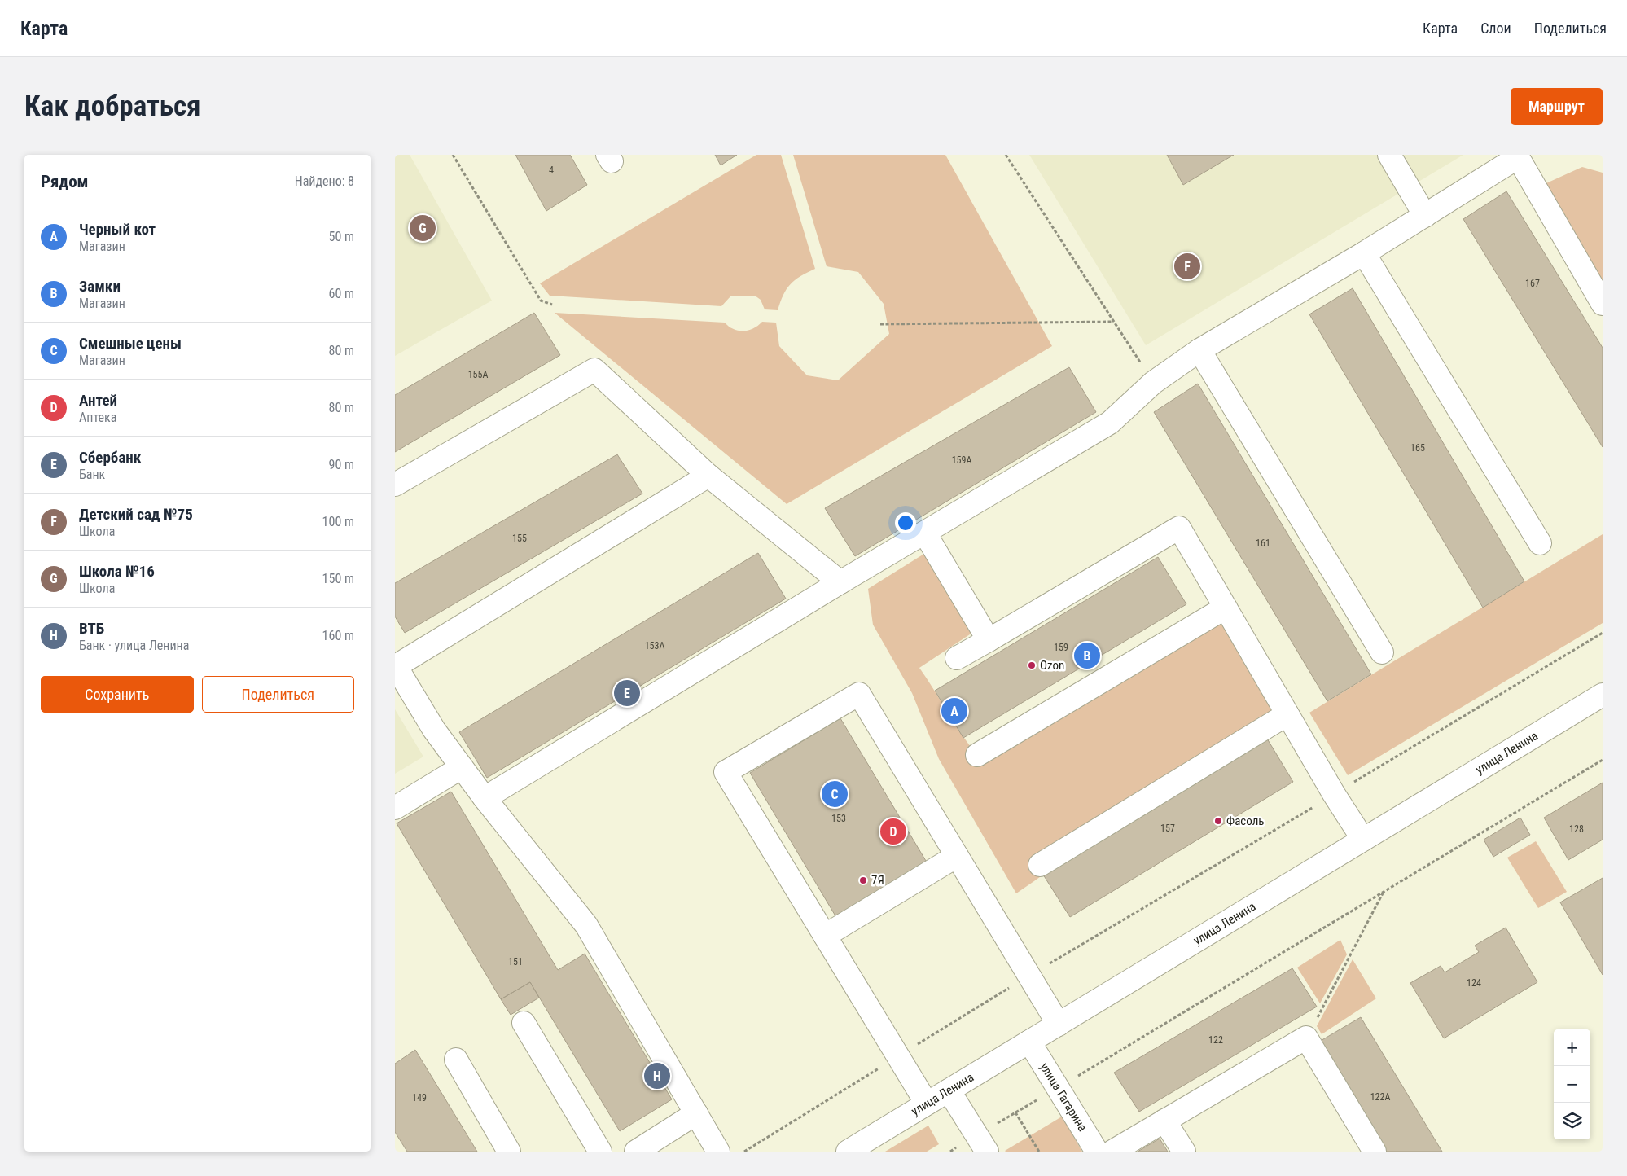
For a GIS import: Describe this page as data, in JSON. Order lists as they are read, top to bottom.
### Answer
{
  "streets": {
    "street": ["улица Ленина", "улица Гагарина"]
  },
  "crossings": [
    ["улица Ленина", "улица Гагарина"]
  ],
  "places": ["Ozon", "Фасоль", "7Я"],
  "house_numbers": [
    "4",
    "167",
    "155А",
    "165",
    "159А",
    "155",
    "161",
    "153А",
    "159",
    "153",
    "157",
    "128",
    "151",
    "124",
    "122",
    "122А",
    "149"
  ],
  "page": {
    "header": "Карта",
    "nav": ["Карта", "Слои", "Поделиться"],
    "buttons": [
      "Маршрут",
      ["Сохранить", "Поделиться"]
    ],
    "title": "Как добраться",
    "heading": ["Рядом", "Найдено: 8"],
    "list": [
      {
        "mark": "A",
        "name": "Черный кот",
        "note": "Магазин",
        "value": "50 m"
      },
      {
        "mark": "B",
        "name": "Замки",
        "note": "Магазин",
        "value": "60 m"
      },
      {
        "mark": "C",
        "name": "Смешные цены",
        "note": "Магазин",
        "value": "80 m"
      },
      {
        "mark": "D",
        "name": "Антей",
        "note": "Аптека",
        "value": "80 m"
      },
      {
        "mark": "E",
        "name": "Сбербанк",
        "note": "Банк",
        "value": "90 m"
      },
      {
        "mark": "F",
        "name": "Детский сад №75",
        "note": "Школа",
        "value": "100 m"
      },
      {
        "mark": "G",
        "name": "Школа №16",
        "note": "Школа",
        "value": "150 m"
      },
      {
        "mark": "H",
        "name": "ВТБ",
        "note": "Банк · улица Ленина",
        "value": "160 m"
      }
    ],
    "pins": [
      "G",
      "F",
      "B",
      "E",
      "A",
      "C",
      "D",
      "H"
    ],
    "map_buttons": ["+", "−"]
  }
}
